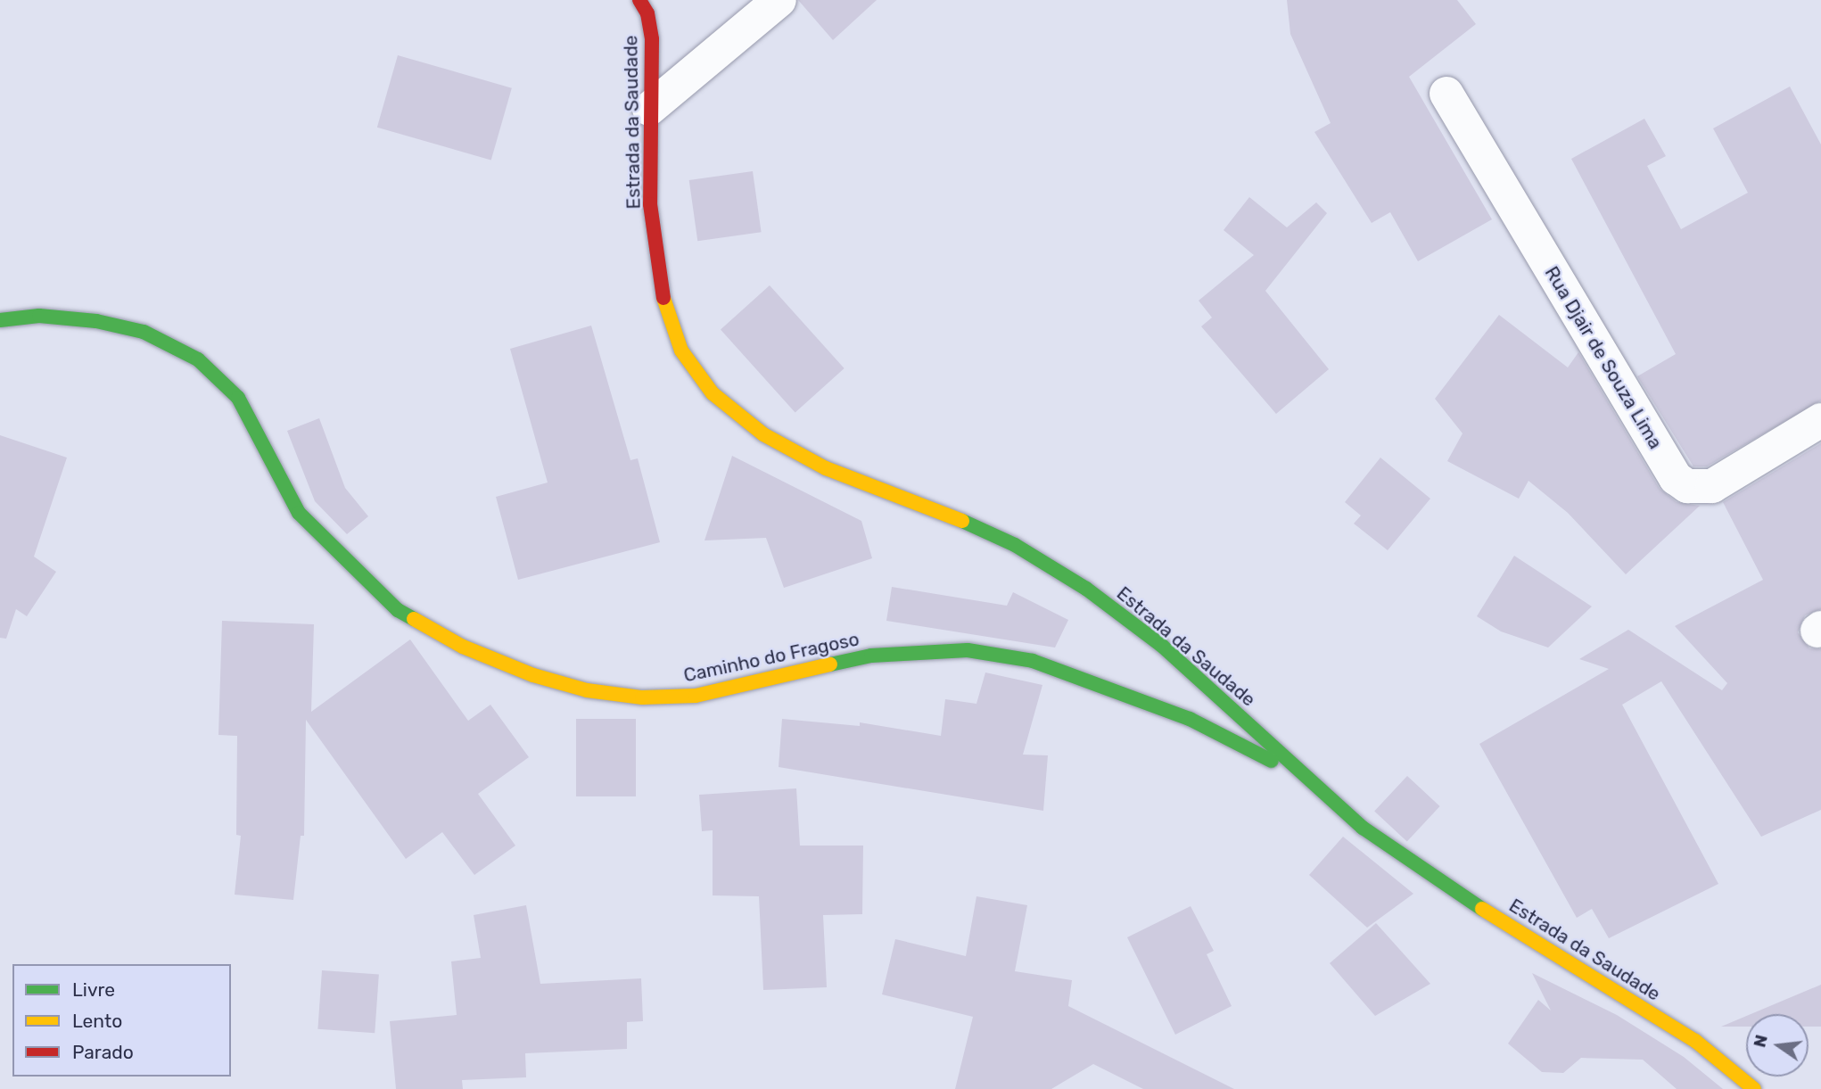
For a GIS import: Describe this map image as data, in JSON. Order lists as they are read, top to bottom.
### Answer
{
  "streets": {
    "street": ["Estrada da Saudade", "Rua Djair de Souza Lima", "Caminho do Fragoso"]
  },
  "crossings": [
    ["Estrada da Saudade", "Caminho do Fragoso"]
  ],
  "legend": ["Livre", "Lento", "Parado"],
  "north": "left"
}
